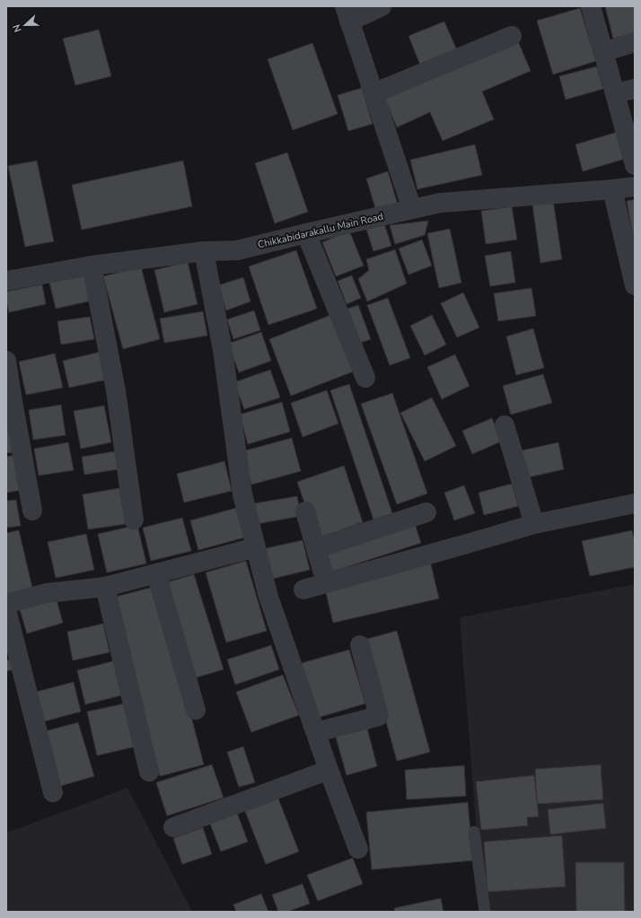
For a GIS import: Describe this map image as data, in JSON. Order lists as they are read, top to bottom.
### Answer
{
  "streets": {
    "street": ["Chikkabidarakallu Main Road"]
  },
  "north": "left"
}
